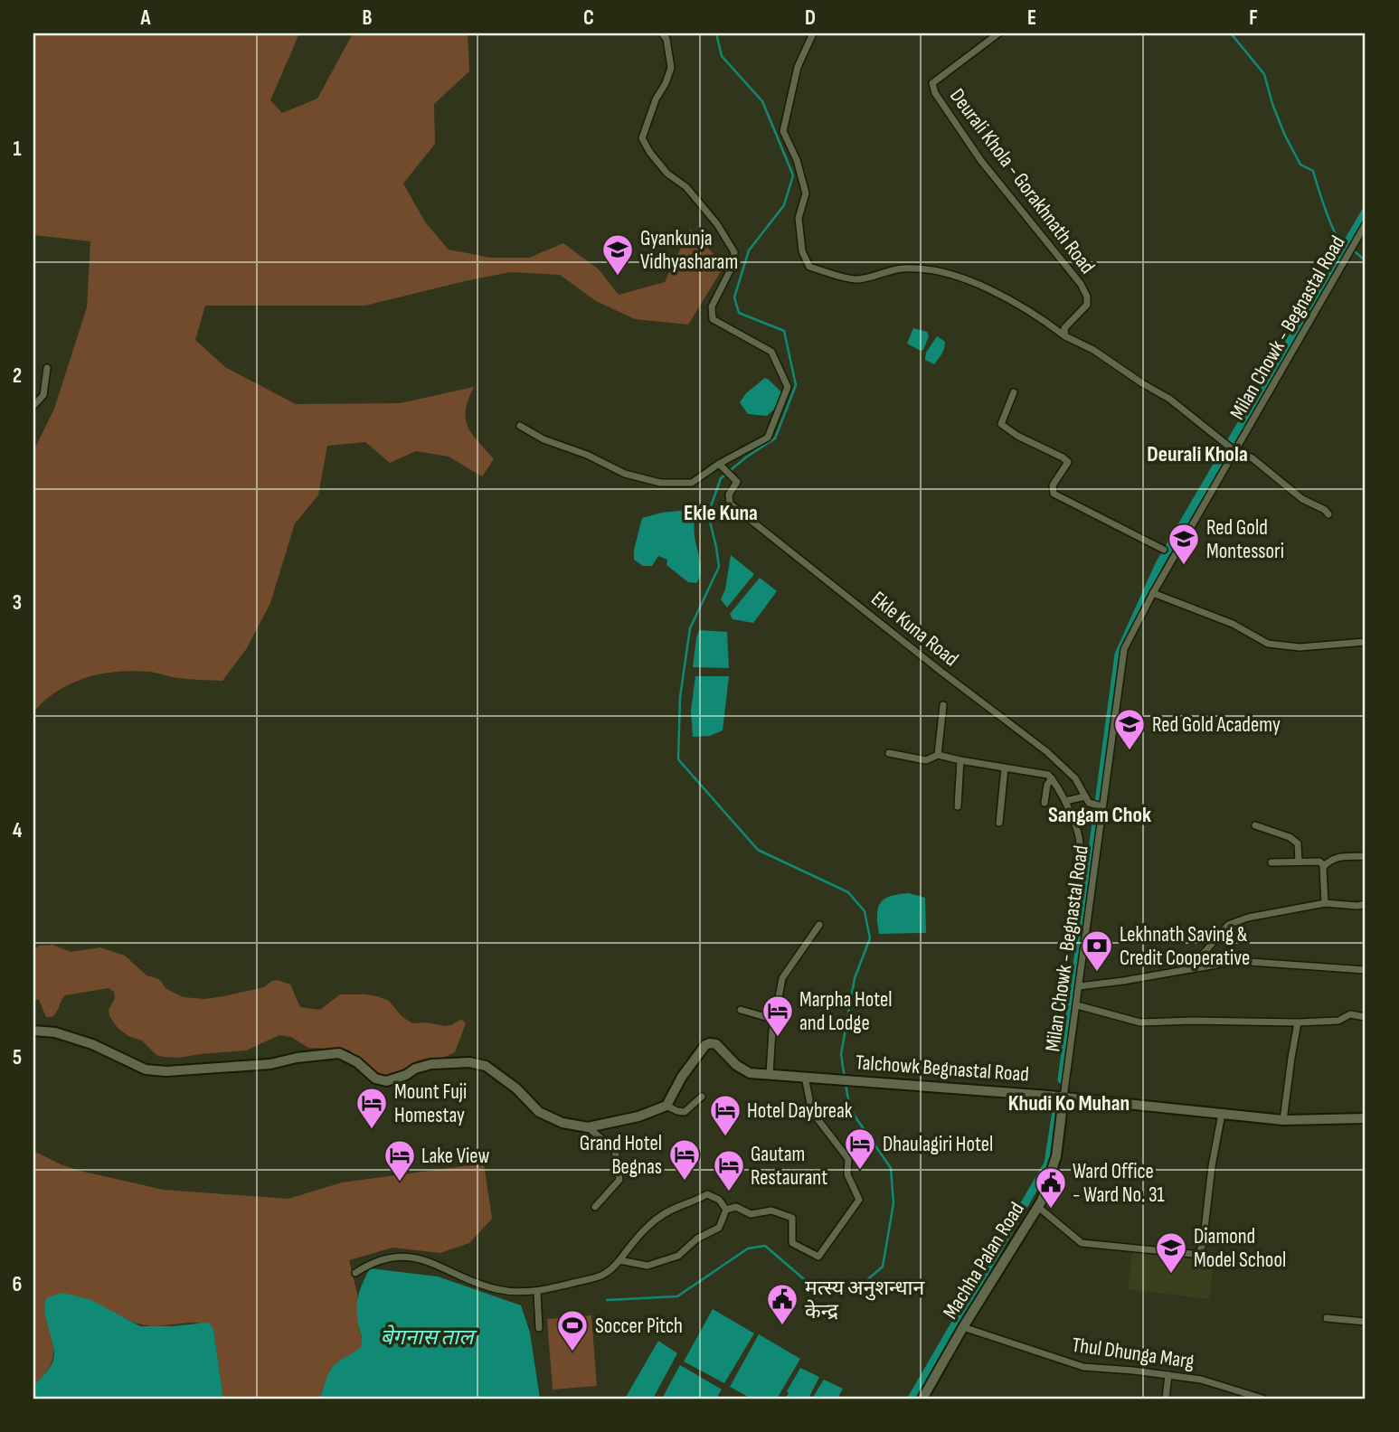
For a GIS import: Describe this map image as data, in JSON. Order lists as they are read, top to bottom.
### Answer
{
  "streets": {
    "main road": ["Talchowk Begnastal Road", "Machha Palan Road"],
    "street": [
      "Deurali Khola - Gorakhnath Road",
      "Milan Chowk - Begnastal Road",
      "Ekle Kuna Road",
      "Thul Dhunga Marg"
    ]
  },
  "crossings": [
    ["Milan Chowk - Begnastal Road", "Talchowk Begnastal Road"],
    ["Milan Chowk - Begnastal Road", "Machha Palan Road"],
    ["Talchowk Begnastal Road", "Machha Palan Road"],
    ["Machha Palan Road", "Thul Dhunga Marg"]
  ],
  "districts": [
    "Deurali Khola",
    "Ekle Kuna",
    "Sangam Chok",
    "Khudi Ko Muhan"
  ],
  "water": ["बेगनास ताल"],
  "places": {
    "school or university": [
      "Gyankunja Vidhyasharam",
      "Red Gold Montessori",
      "Red Gold Academy",
      "Diamond Model School"
    ],
    "bank": ["Lekhnath Saving & Credit Cooperative"],
    "hotel": [
      "Marpha Hotel and Lodge",
      "Mount Fuji Homestay",
      "Hotel Daybreak",
      "Dhaulagiri Hotel",
      "Grand Hotel Begnas",
      "Lake View",
      "Gautam Restaurant"
    ],
    "public building": ["Ward Office - Ward No. 31", "मत्स्य अनुशन्धान केन्द्र"],
    "sports": ["Soccer Pitch"]
  },
  "grid": {
    "columns": [
      "A",
      "B",
      "C",
      "D",
      "E",
      "F"
    ],
    "rows": [
      "1",
      "2",
      "3",
      "4",
      "5",
      "6"
    ]
  }
}
